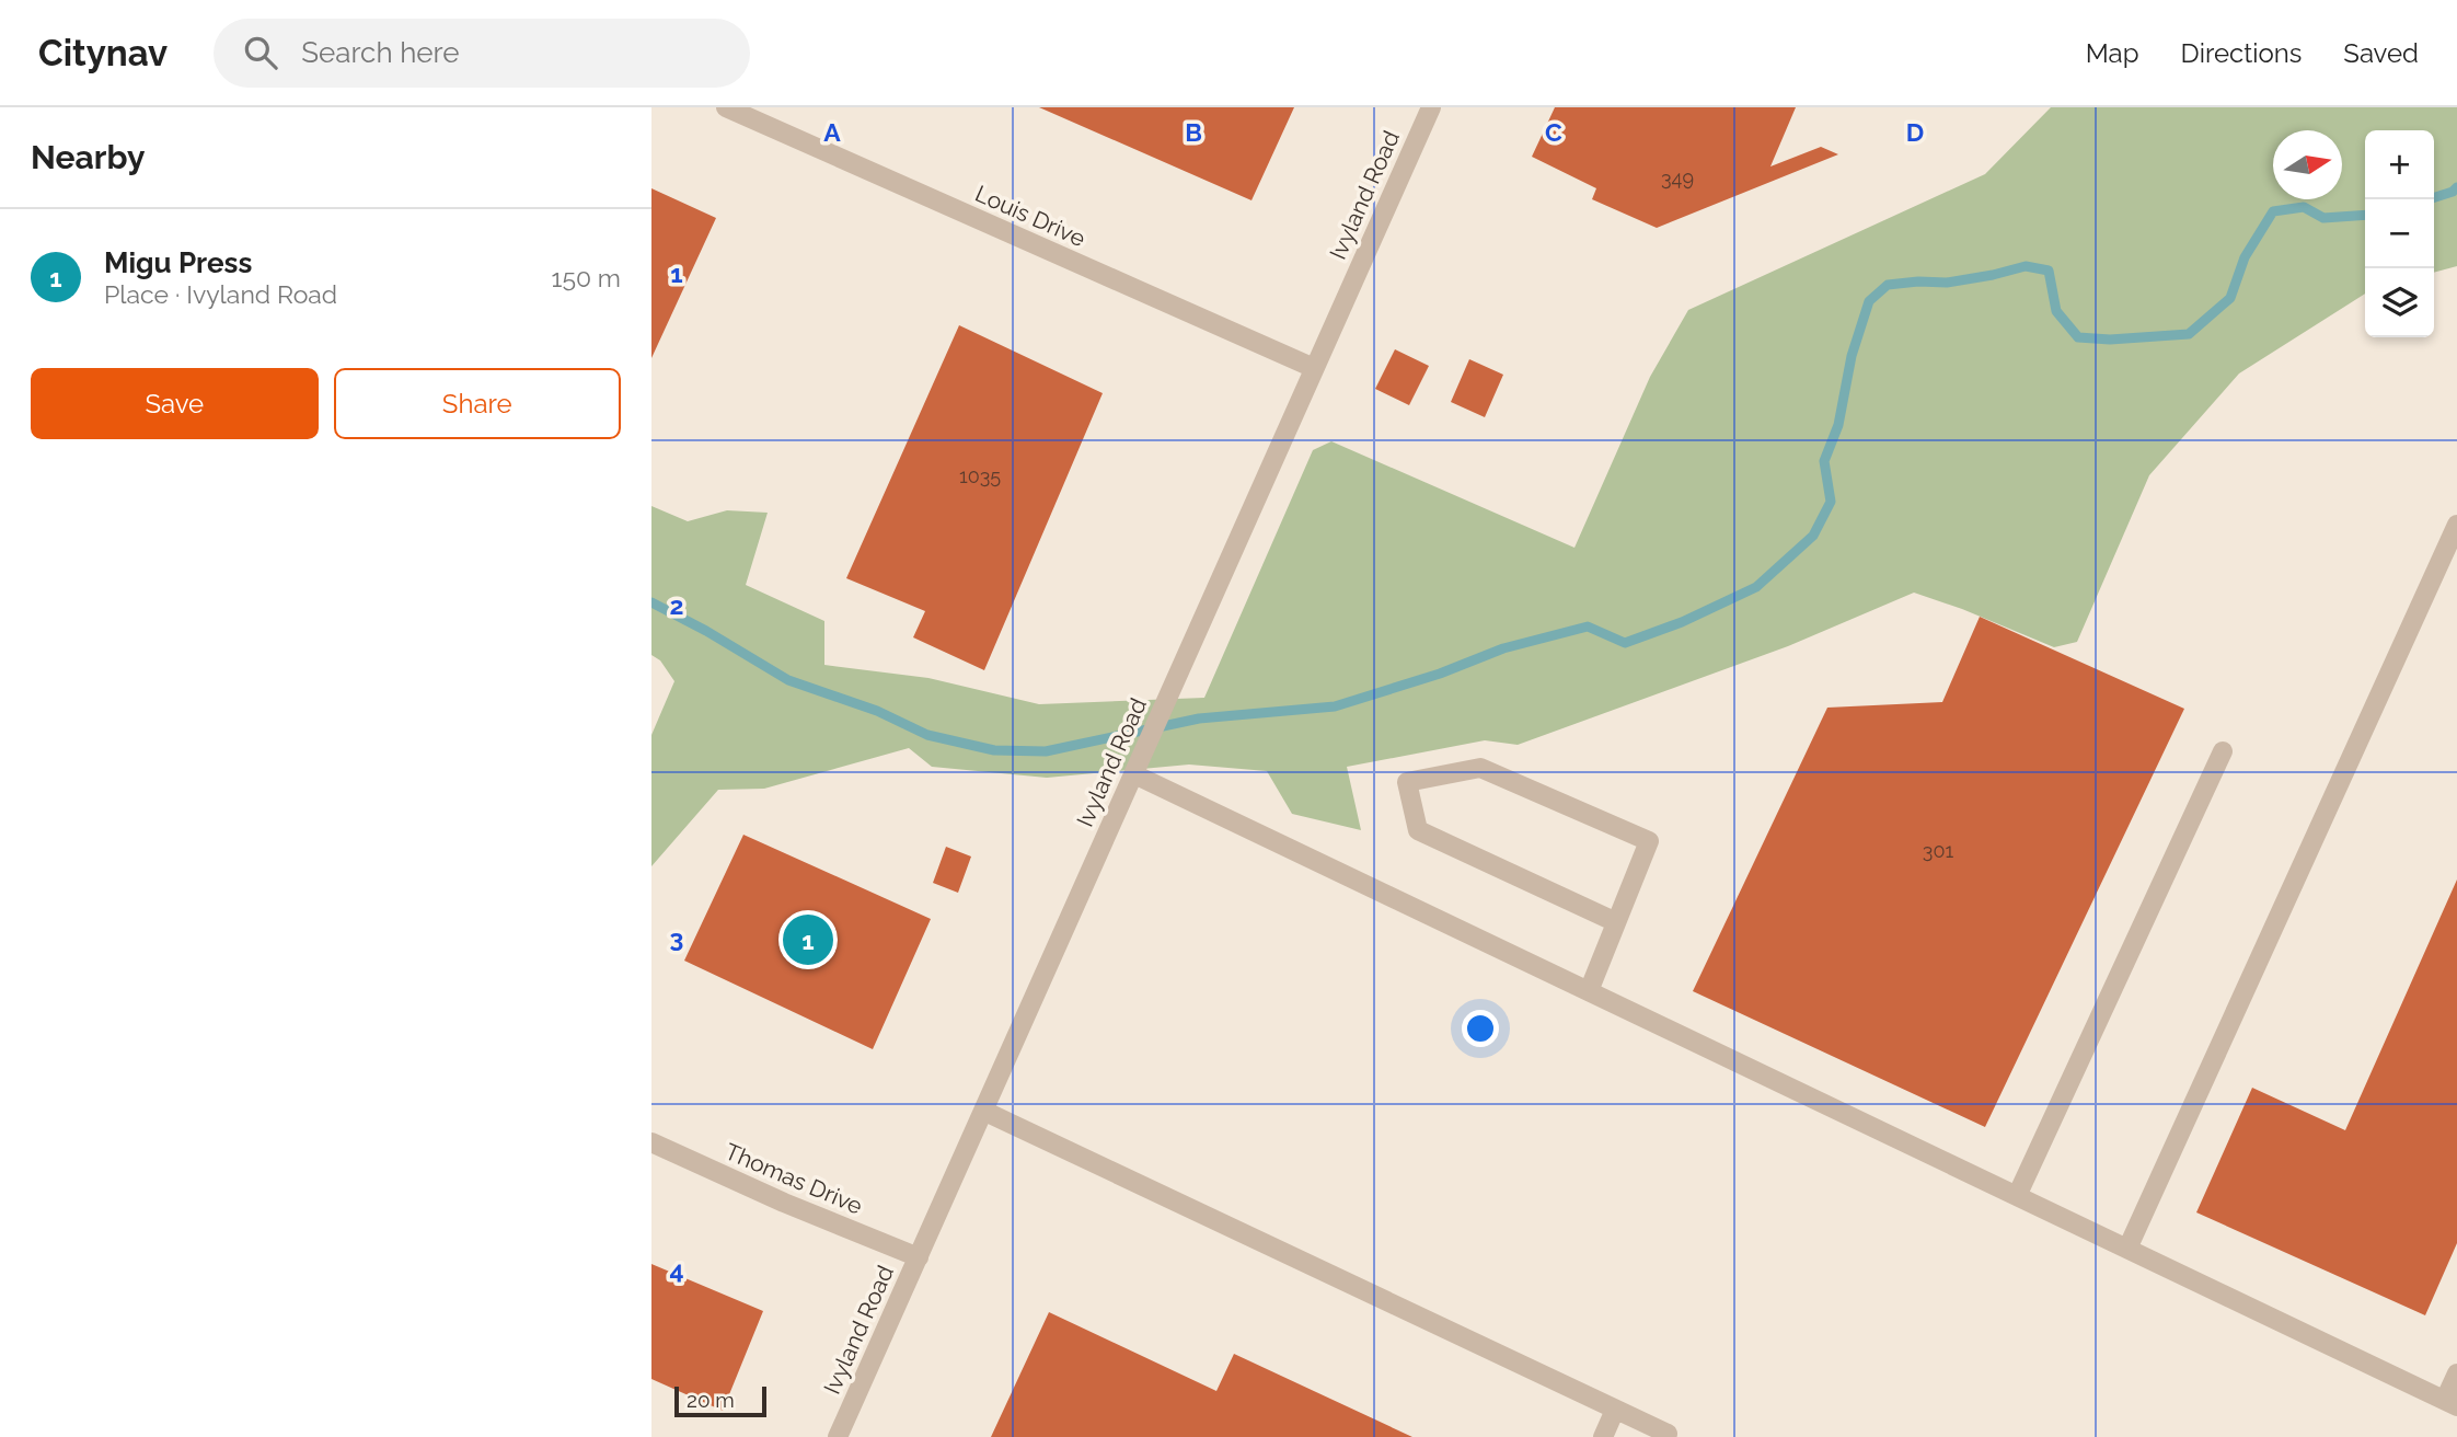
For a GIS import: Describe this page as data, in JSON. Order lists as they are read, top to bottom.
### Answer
{
  "streets": {
    "street": ["Ivyland Road", "Louis Drive", "Thomas Drive"]
  },
  "crossings": [
    ["Ivyland Road", "Louis Drive"],
    ["Ivyland Road", "Thomas Drive"]
  ],
  "house_numbers": ["349", "1035", "301"],
  "scale_bar": "20 m",
  "north": "right",
  "page": {
    "header": "Citynav",
    "search": "Search here",
    "nav": ["Map", "Directions", "Saved"],
    "heading": "Nearby",
    "map_buttons": ["+", "−"],
    "list": [
      {
        "mark": "1",
        "name": "Migu Press",
        "note": "Place · Ivyland Road",
        "value": "150 m"
      }
    ],
    "buttons": ["Save", "Share"],
    "pins": "1",
    "scale": "20 m"
  },
  "grid": {
    "columns": [
      "A",
      "B",
      "C",
      "D"
    ],
    "rows": [
      "1",
      "2",
      "3",
      "4"
    ]
  }
}
